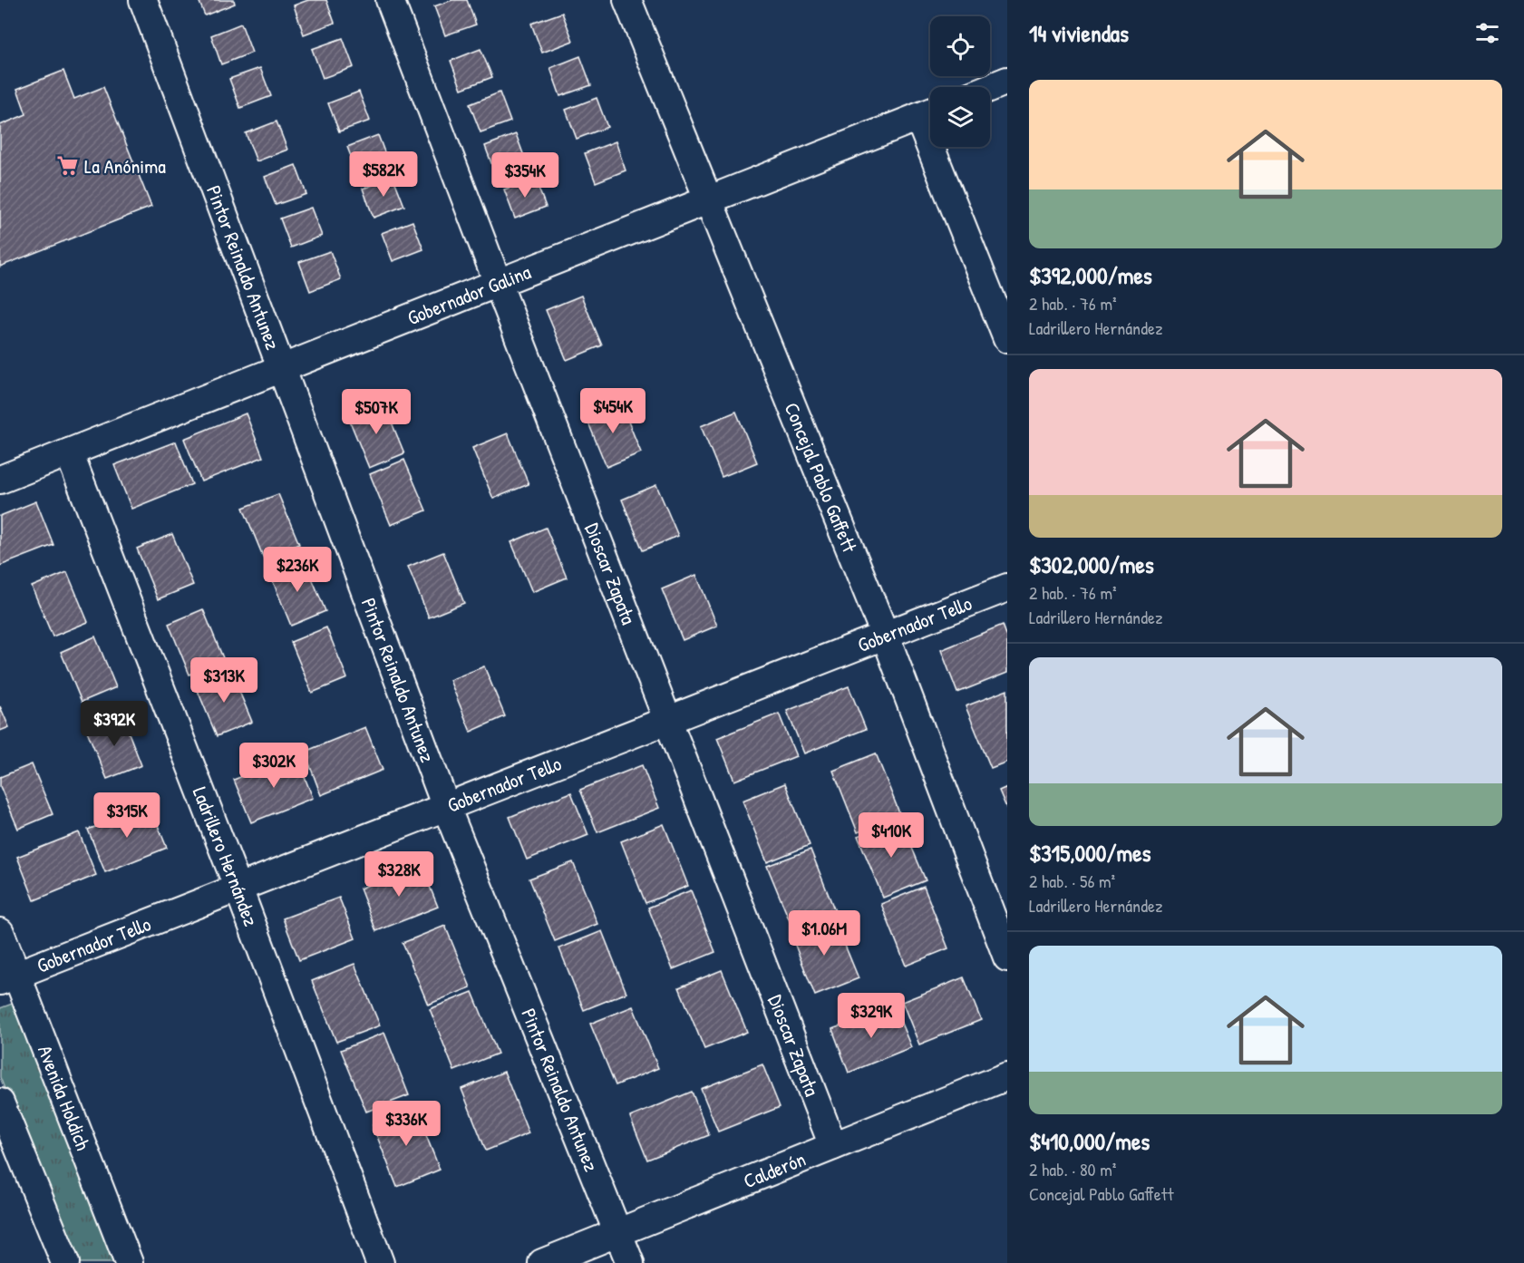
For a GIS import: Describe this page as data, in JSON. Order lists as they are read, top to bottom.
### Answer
{
  "streets": {
    "street": [
      "Pintor Reinaldo Antunez",
      "Gobernador Galina",
      "Concejal Pablo Gaffett",
      "Dioscar Zapata",
      "Gobernador Tello",
      "Ladrillero Hernández",
      "Avenida Holdich",
      "Calderón"
    ]
  },
  "crossings": [
    ["Pintor Reinaldo Antunez", "Gobernador Galina"],
    ["Pintor Reinaldo Antunez", "Gobernador Tello"],
    ["Pintor Reinaldo Antunez", "Calderón"],
    ["Gobernador Galina", "Concejal Pablo Gaffett"],
    ["Gobernador Galina", "Dioscar Zapata"],
    ["Gobernador Galina", "Ladrillero Hernández"],
    ["Concejal Pablo Gaffett", "Gobernador Tello"],
    ["Dioscar Zapata", "Gobernador Tello"],
    ["Dioscar Zapata", "Calderón"],
    ["Gobernador Tello", "Ladrillero Hernández"],
    ["Gobernador Tello", "Avenida Holdich"]
  ],
  "places": {
    "supermarket": ["La Anónima"]
  },
  "page": {
    "heading": "14 viviendas",
    "list": [
      {
        "name": "$392,000/mes",
        "note": "2 hab. · 76 m² · Ladrillero Hernández"
      },
      {
        "name": "$302,000/mes",
        "note": "2 hab. · 76 m² · Ladrillero Hernández"
      },
      {
        "name": "$315,000/mes",
        "note": "2 hab. · 56 m² · Ladrillero Hernández"
      },
      {
        "name": "$410,000/mes",
        "note": "2 hab. · 80 m² · Concejal Pablo Gaffett"
      }
    ],
    "price": [
      "$582K",
      "$354K",
      "$454K",
      "$507K",
      "$236K",
      "$313K",
      "$392K",
      "$302K",
      "$315K",
      "$410K",
      "$328K",
      "$1.06M",
      "$329K",
      "$336K"
    ]
  }
}
